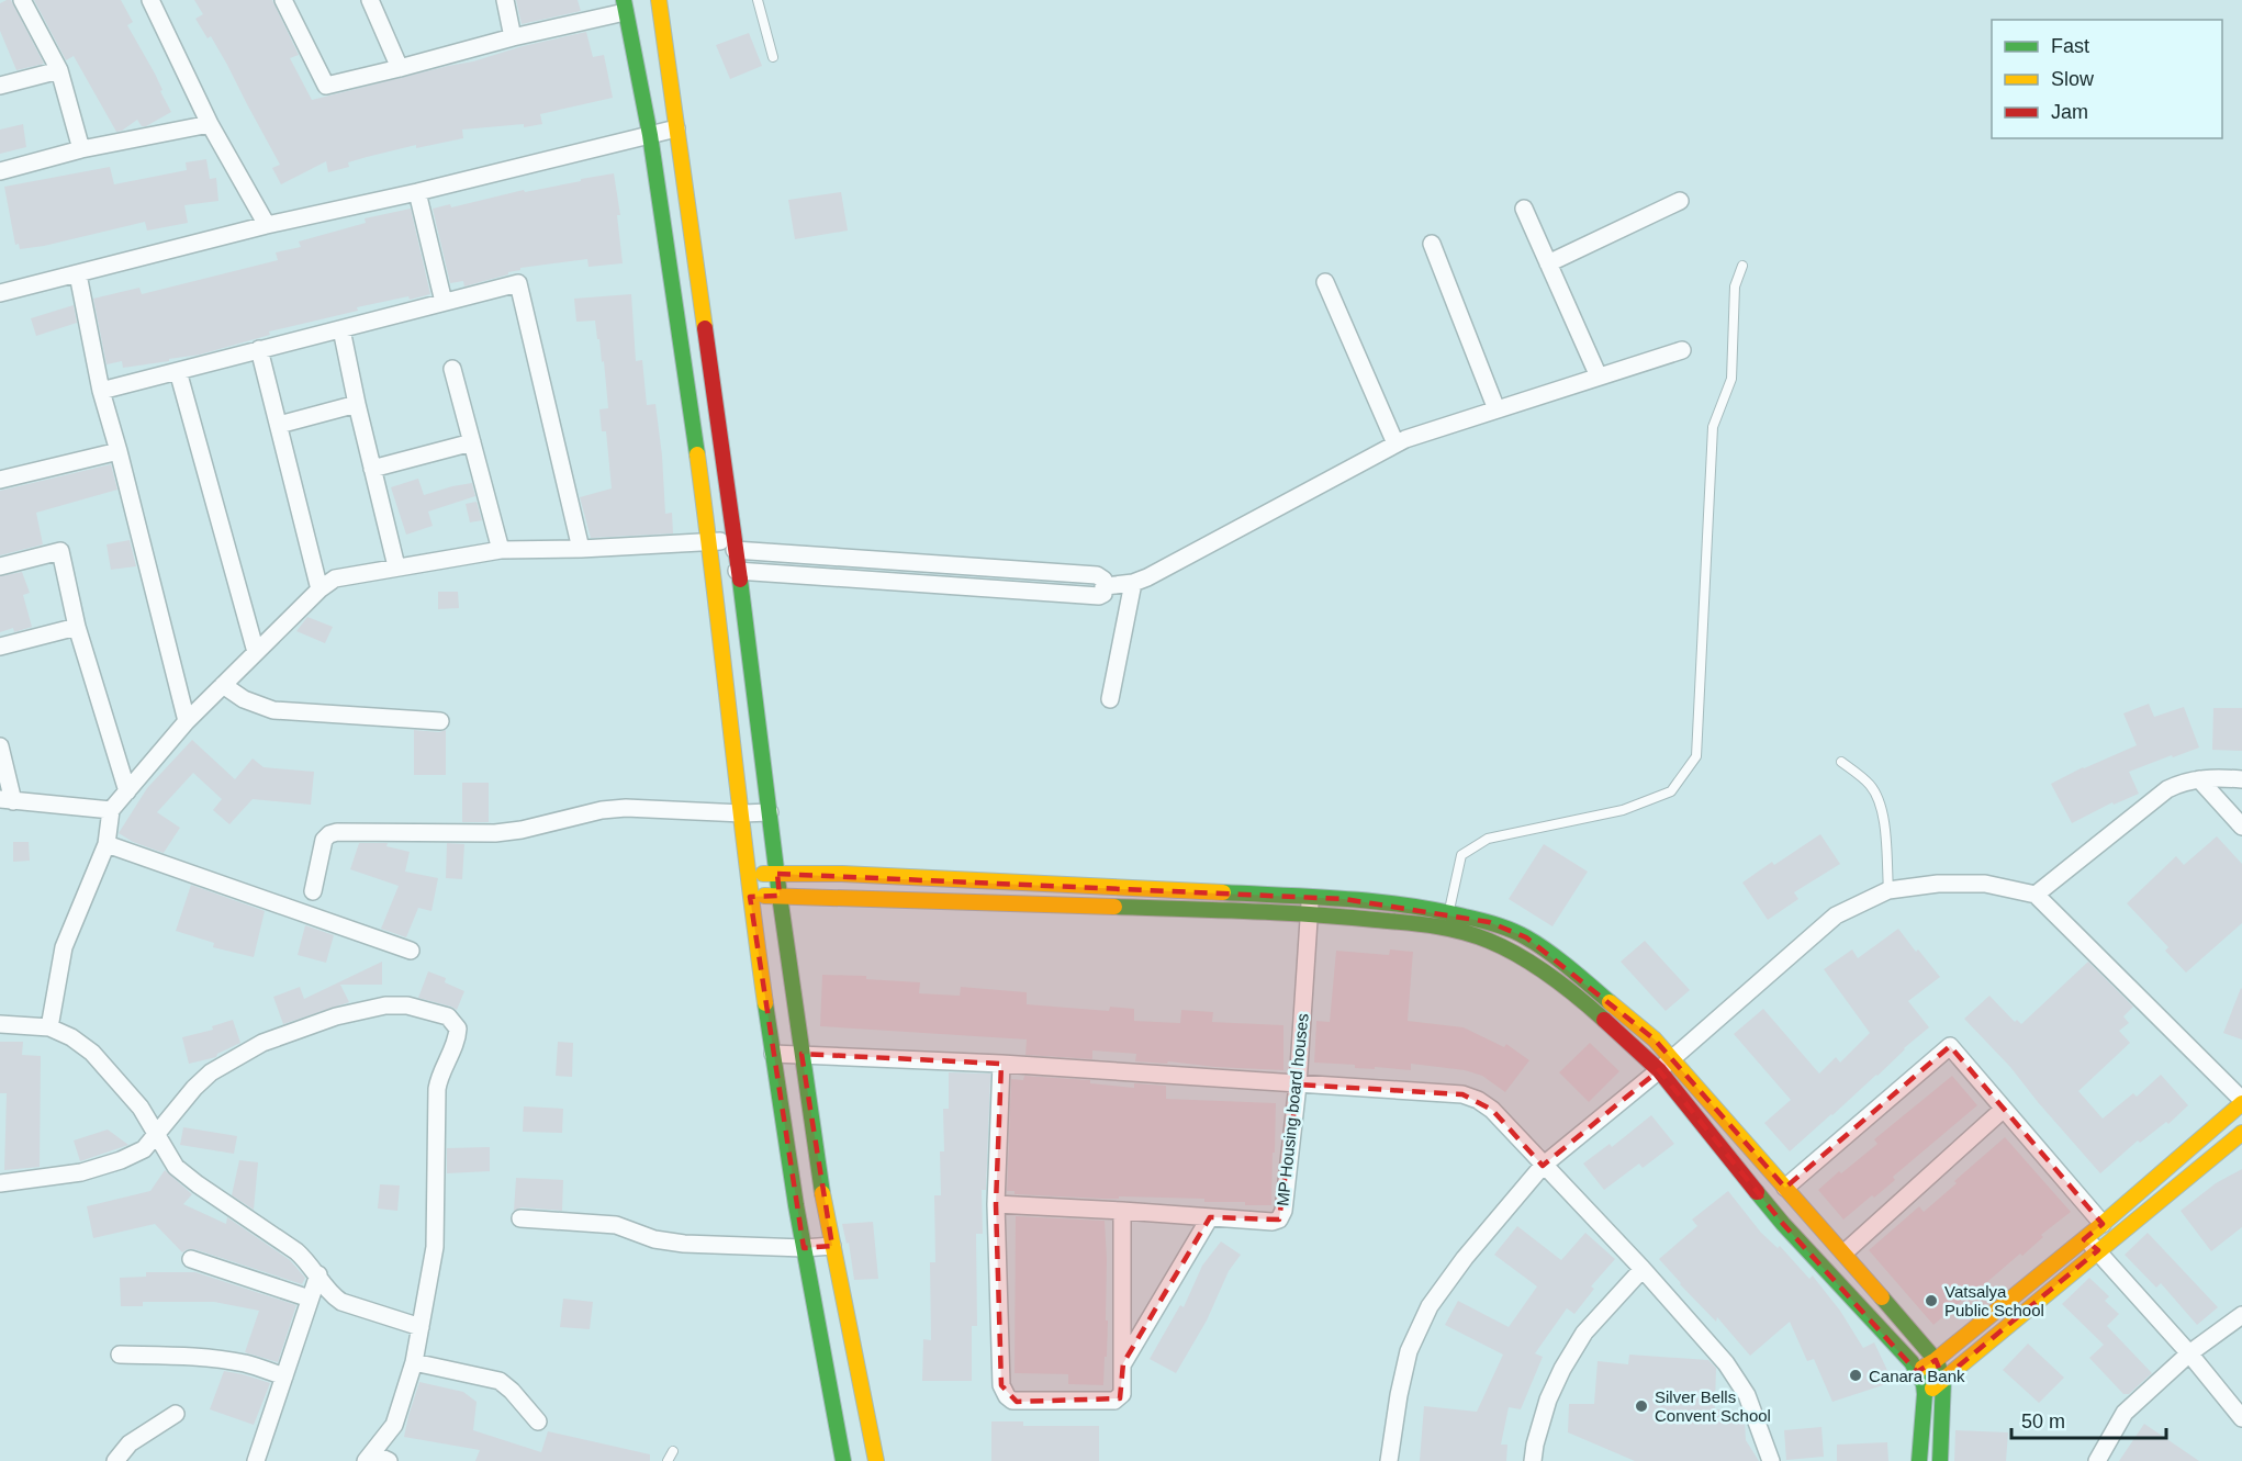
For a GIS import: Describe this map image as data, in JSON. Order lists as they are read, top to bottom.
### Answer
{
  "streets": {
    "street": ["MP Housing board houses"]
  },
  "places": ["Vatsalya Public School", "Canara Bank", "Silver Bells Convent School"],
  "legend": ["Fast", "Slow", "Jam"],
  "scale_bar": "50 m"
}
